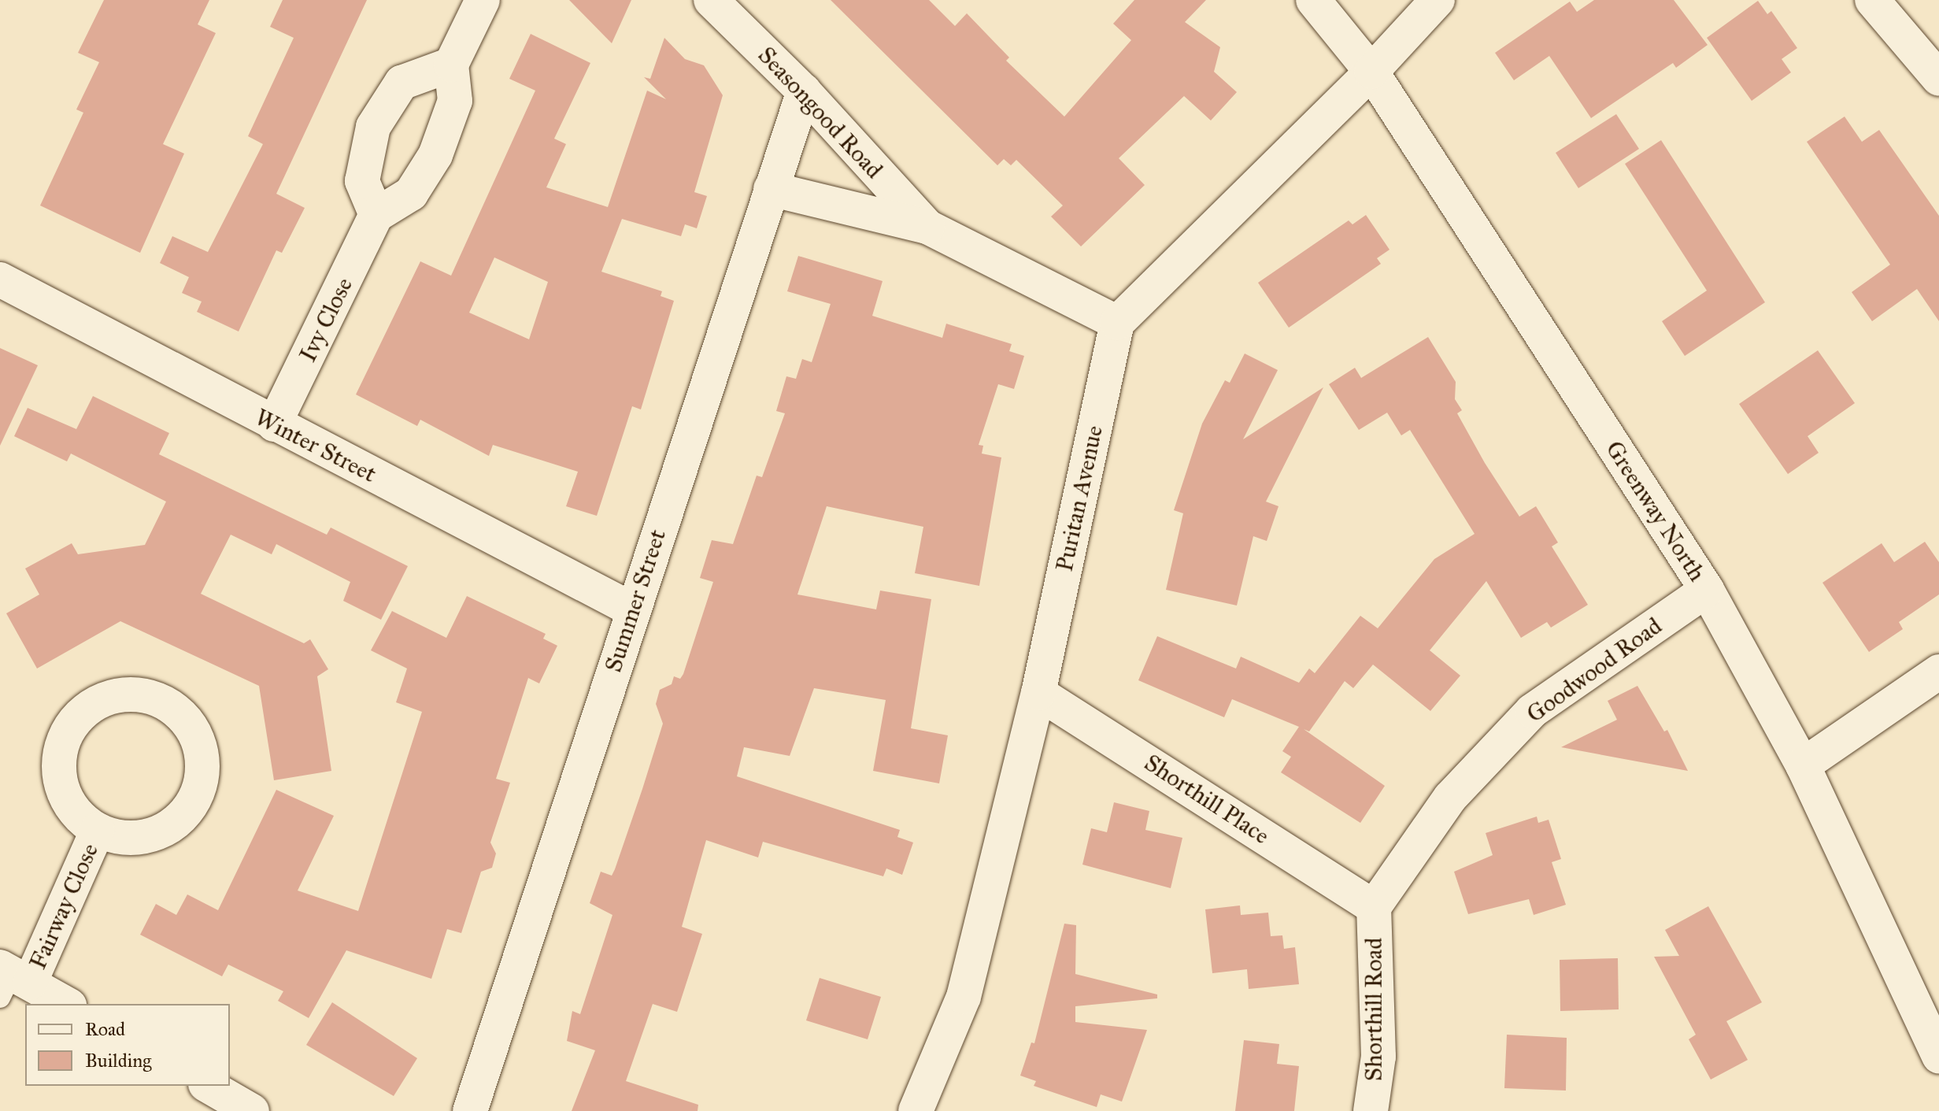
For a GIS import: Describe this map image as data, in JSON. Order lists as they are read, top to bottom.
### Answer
{
  "streets": {
    "street": [
      "Seasongood Road",
      "Ivy Close",
      "Winter Street",
      "Puritan Avenue",
      "Greenway North",
      "Summer Street",
      "Goodwood Road",
      "Shorthill Place",
      "Fairway Close",
      "Shorthill Road"
    ]
  },
  "crossings": [
    ["Seasongood Road", "Puritan Avenue"],
    ["Seasongood Road", "Summer Street"],
    ["Ivy Close", "Winter Street"],
    ["Winter Street", "Summer Street"],
    ["Puritan Avenue", "Shorthill Place"],
    ["Greenway North", "Goodwood Road"],
    ["Goodwood Road", "Shorthill Place"],
    ["Goodwood Road", "Shorthill Road"],
    ["Shorthill Place", "Shorthill Road"]
  ],
  "legend": ["Road", "Building"]
}
